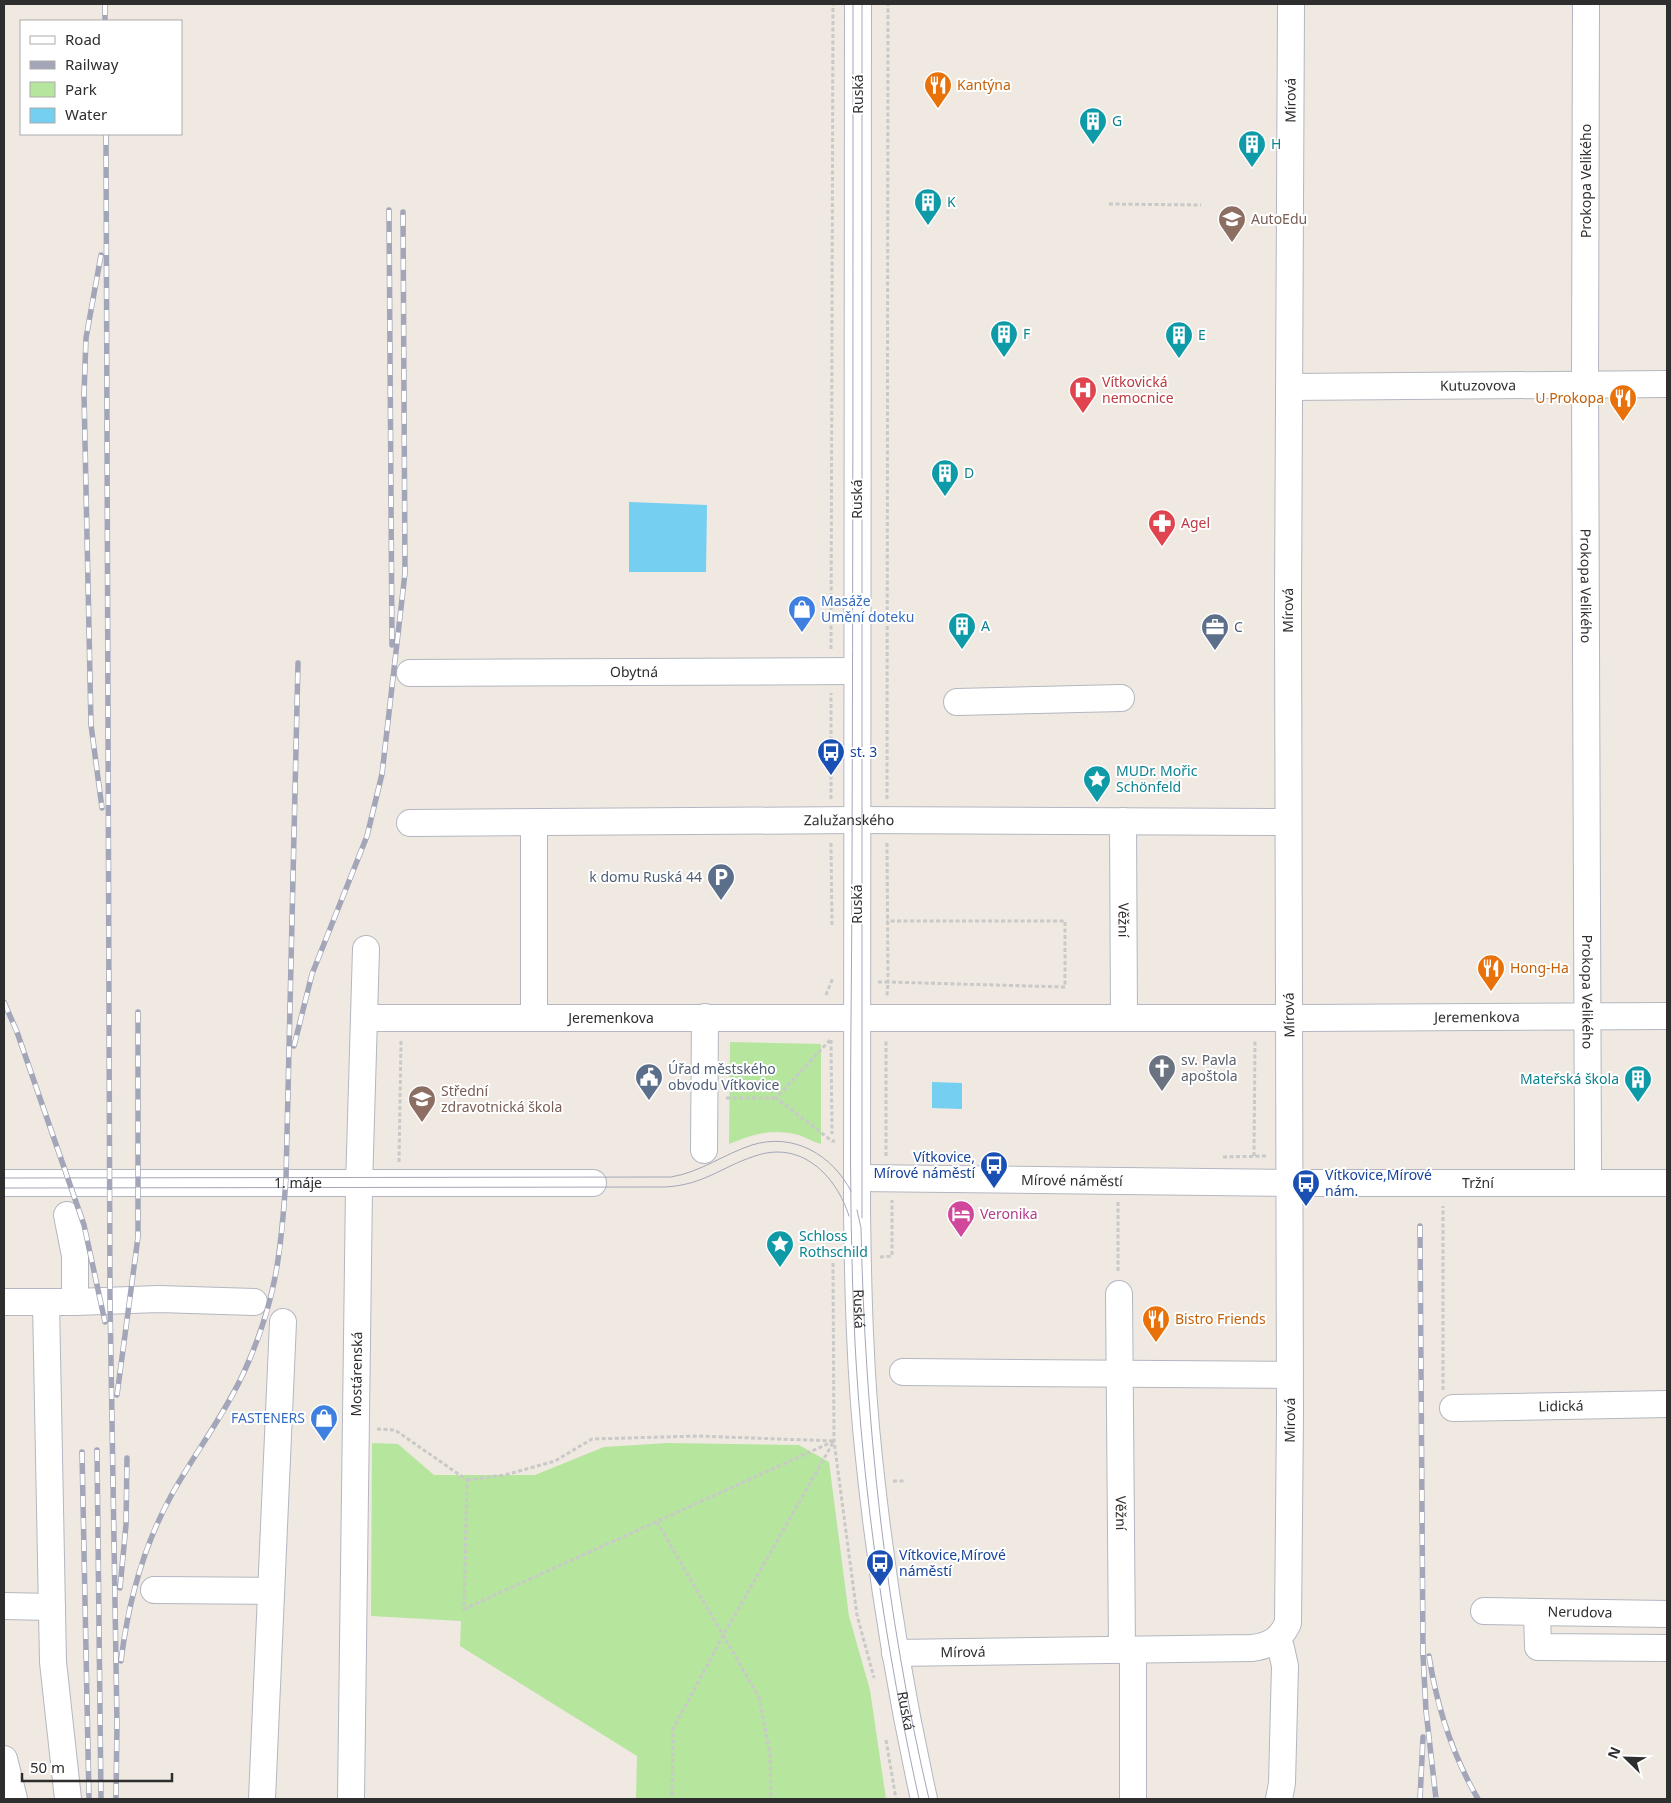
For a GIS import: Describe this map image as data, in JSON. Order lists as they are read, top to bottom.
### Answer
{
  "streets": {
    "street": [
      "Ruská",
      "Mírová",
      "Prokopa Velikého",
      "Kutuzovova",
      "Obytná",
      "Zalužanského",
      "Věžní",
      "Jeremenkova",
      "Mírové náměstí",
      "Tržní",
      "1. máje",
      "Mostárenská",
      "Lidická",
      "Nerudova"
    ]
  },
  "crossings": [
    ["Ruská", "Mírová"],
    ["Ruská", "Obytná"],
    ["Ruská", "Zalužanského"],
    ["Ruská", "Jeremenkova"],
    ["Ruská", "Mírové náměstí"],
    ["Mírová", "Kutuzovova"],
    ["Mírová", "Zalužanského"],
    ["Mírová", "Věžní"],
    ["Mírová", "Jeremenkova"],
    ["Mírová", "Mírové náměstí"],
    ["Mírová", "Tržní"],
    ["Prokopa Velikého", "Kutuzovova"],
    ["Prokopa Velikého", "Jeremenkova"],
    ["Zalužanského", "Věžní"],
    ["Jeremenkova", "Mostárenská"],
    ["Mírové náměstí", "Tržní"],
    ["1. máje", "Mostárenská"]
  ],
  "places": {
    "restaurant": [
      "Kantýna",
      "U Prokopa",
      "Hong-Ha",
      "Bistro Friends"
    ],
    "building": [
      "G",
      "H",
      "K",
      "F",
      "E",
      "D",
      "A",
      "Mateřská škola"
    ],
    "school or university": ["AutoEdu", "Střední zdravotnická škola"],
    "hospital": ["Vítkovická nemocnice"],
    "pharmacy": ["Agel"],
    "shop": ["Masáže Umění doteku", "FASTENERS"],
    "office": ["C"],
    "bus stop": [
      "st. 3",
      "Vítkovice, Mírové náměstí",
      "Vítkovice,Mírové nám.",
      "Vítkovice,Mírové náměstí"
    ],
    "place": ["MUDr. Mořic Schönfeld", "Schloss Rothschild"],
    "parking": ["k domu Ruská 44"],
    "church": ["sv. Pavla apoštola"],
    "public building": ["Úřad městského obvodu Vítkovice"],
    "hotel": ["Veronika"]
  },
  "legend": [
    "Road",
    "Railway",
    "Park",
    "Water"
  ],
  "scale_bar": "50 m",
  "north": "top left"
}
